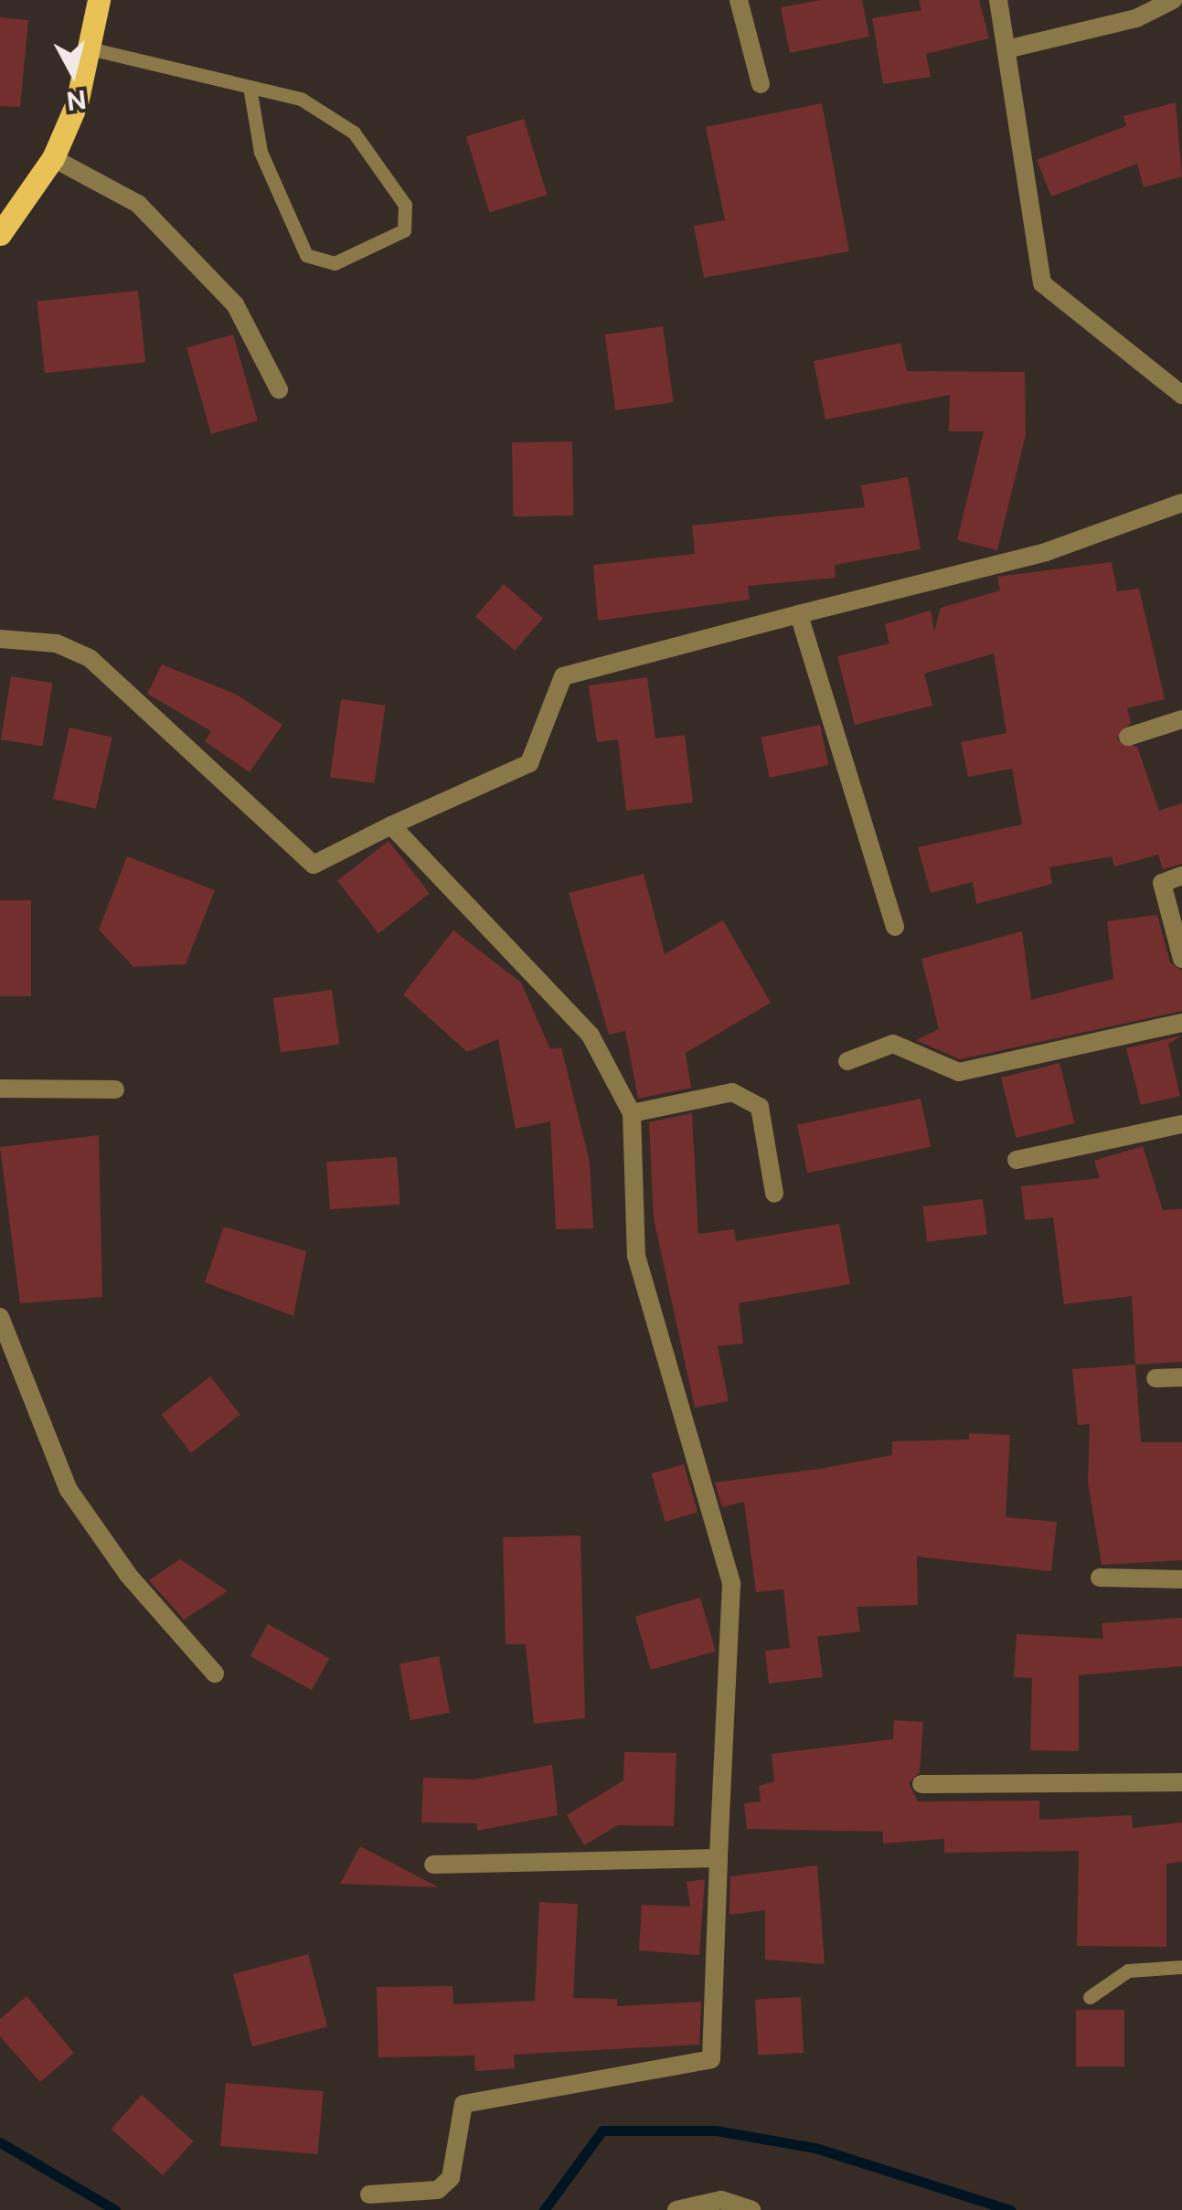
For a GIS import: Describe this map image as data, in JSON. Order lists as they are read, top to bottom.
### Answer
{
  "north": "bottom"
}
